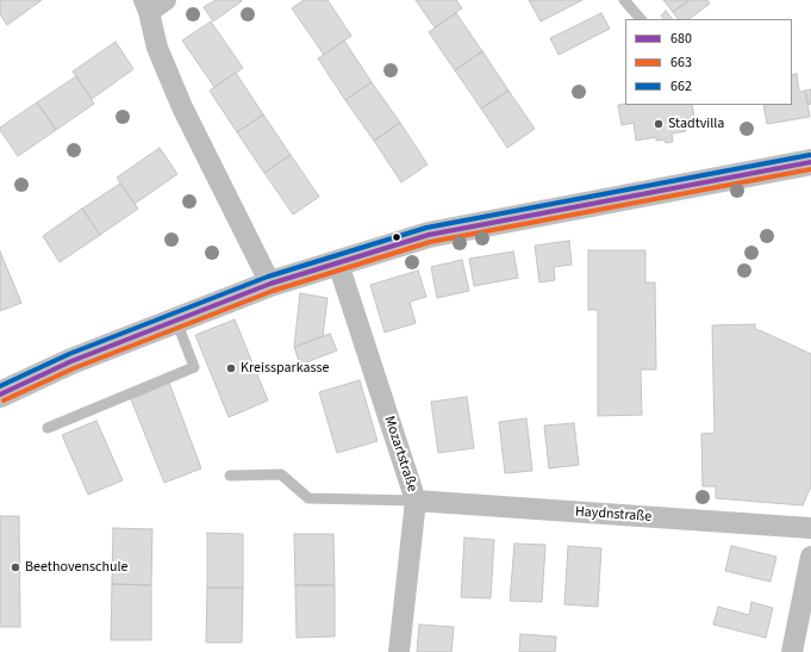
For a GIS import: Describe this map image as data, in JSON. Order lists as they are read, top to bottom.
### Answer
{
  "streets": {
    "street": ["Mozartstraße", "Haydnstraße"]
  },
  "crossings": [
    ["Mozartstraße", "Haydnstraße"]
  ],
  "places": ["Stadtvilla", "Kreissparkasse", "Beethovenschule"],
  "lines": ["transit line 662", "transit line 680", "transit line 663"],
  "legend": ["680", "663", "662"]
}
